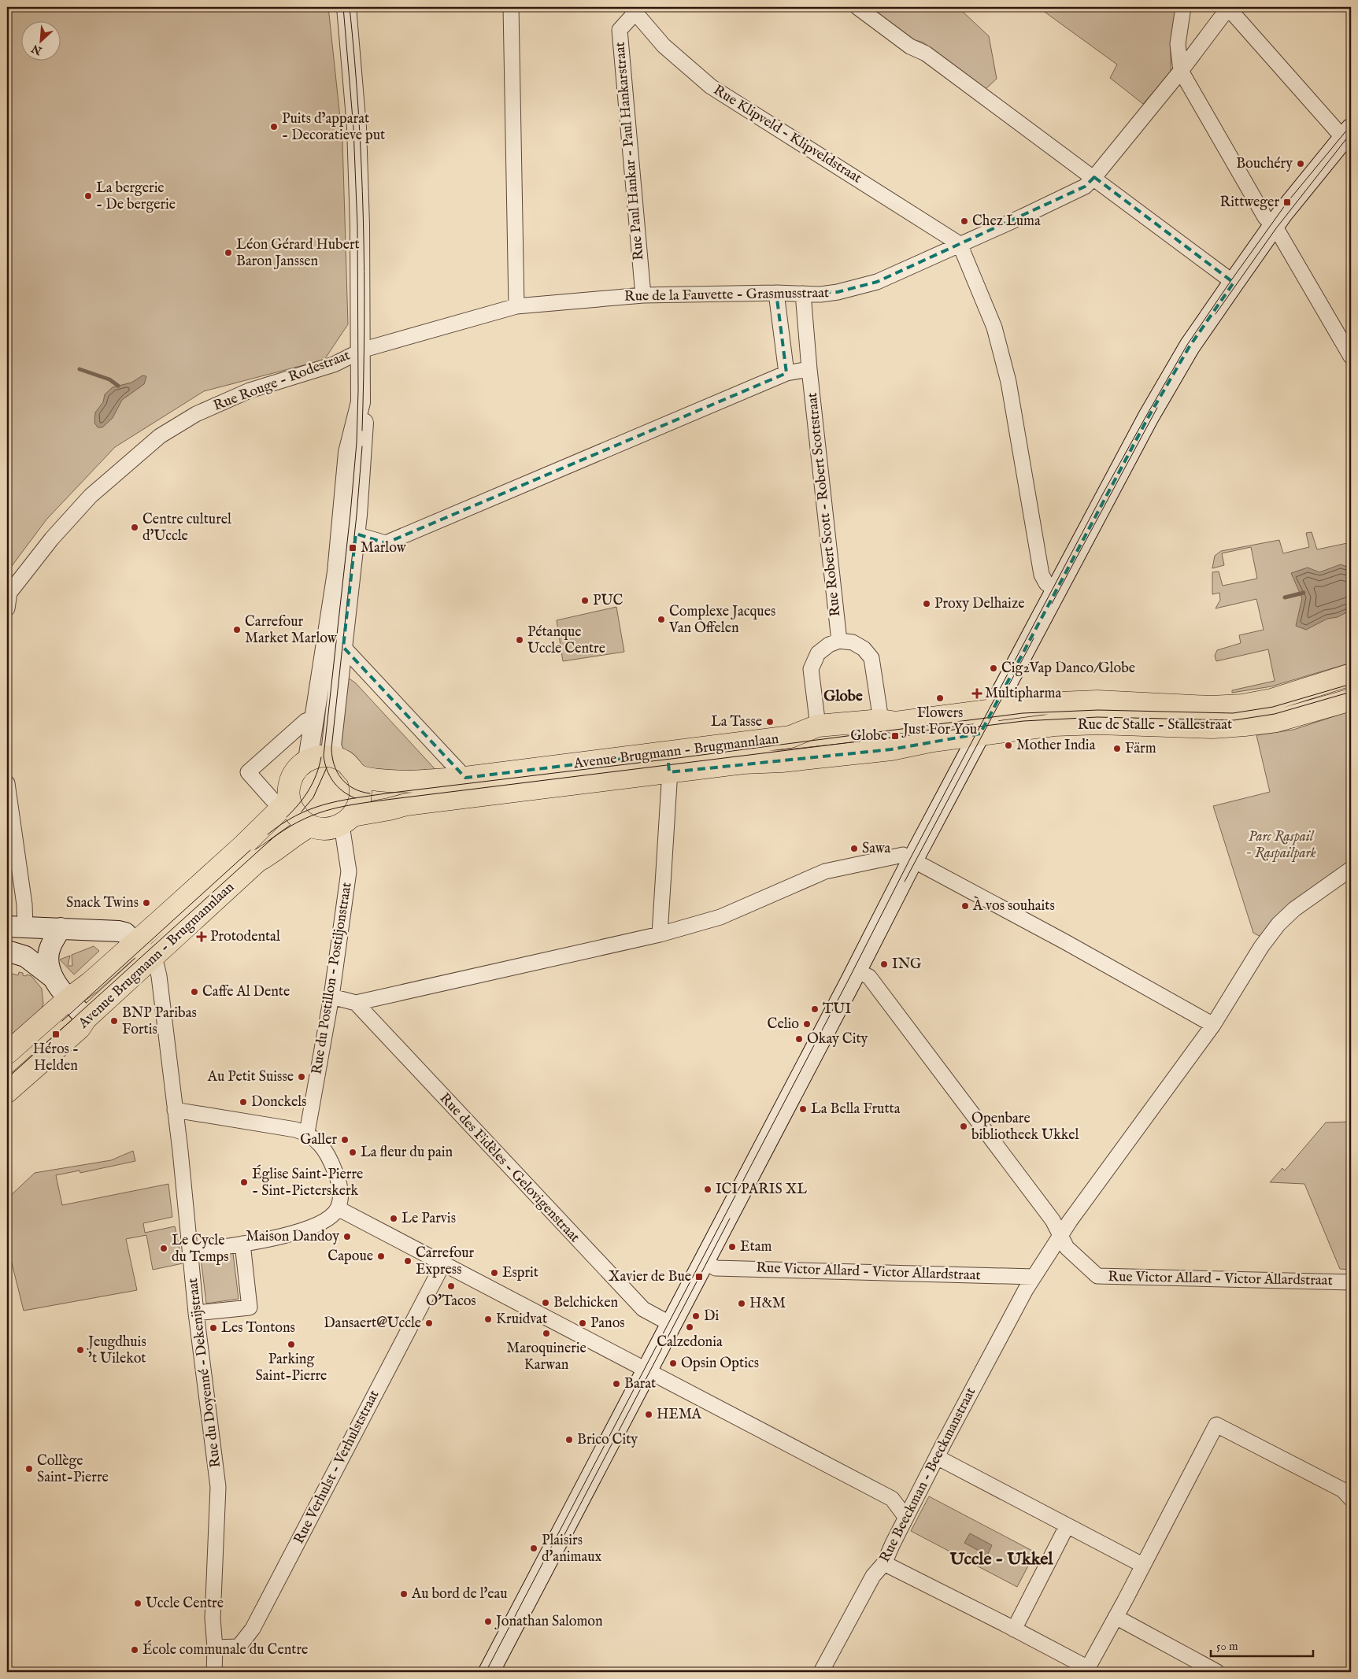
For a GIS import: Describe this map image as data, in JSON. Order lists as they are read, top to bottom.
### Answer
{
  "streets": {
    "main road": ["Rue de Stalle - Stallestraat", "Avenue Brugmann - Brugmannlaan"],
    "street": [
      "Rue Klipveld - Klipveldstraat",
      "Rue Paul Hankar - Paul Hankarstraat",
      "Rue de la Fauvette - Grasmusstraat",
      "Rue Rouge - Rodestraat",
      "Rue Robert Scott - Robert Scottstraat",
      "Rue du Postillon - Postiljonstraat",
      "Rue des Fidèles - Gelovigenstraat",
      "Rue Victor Allard - Victor Allardstraat",
      "Rue du Doyenné - Dekenijstraat",
      "Rue Verhulst - Verhulststraat",
      "Rue Beeckman - Beeckmanstraat"
    ]
  },
  "crossings": [
    ["Rue Klipveld - Klipveldstraat", "Rue Paul Hankar - Paul Hankarstraat"],
    ["Rue Klipveld - Klipveldstraat", "Rue de la Fauvette - Grasmusstraat"],
    ["Rue Paul Hankar - Paul Hankarstraat", "Rue de la Fauvette - Grasmusstraat"],
    ["Rue de la Fauvette - Grasmusstraat", "Rue Rouge - Rodestraat"],
    ["Rue de la Fauvette - Grasmusstraat", "Rue Robert Scott - Robert Scottstraat"],
    ["Rue de Stalle - Stallestraat", "Avenue Brugmann - Brugmannlaan"],
    ["Avenue Brugmann - Brugmannlaan", "Rue du Postillon - Postiljonstraat"],
    ["Avenue Brugmann - Brugmannlaan", "Rue du Doyenné - Dekenijstraat"],
    ["Rue Victor Allard - Victor Allardstraat", "Rue Beeckman - Beeckmanstraat"],
    ["Rue du Doyenné - Dekenijstraat", "Rue Verhulst - Verhulststraat"]
  ],
  "districts": ["Globe", "Uccle - Ukkel"],
  "parks": ["Parc Raspail - Raspailpark"],
  "places": {
    "other": [
      "Puits d’apparat - Decoratieve put",
      "Bouchéry",
      "La bergerie - De bergerie",
      "Chez Luma",
      "Léon Gérard Hubert Baron Janssen",
      "Centre culturel d'Uccle",
      "PUC",
      "Proxy Delhaize",
      "Complexe Jacques Van Offelen",
      "Carrefour Market Marlow",
      "Pétanque Uccle Centre",
      "Cig2Vap Danco/Globe",
      "Flowers Just For You",
      "La Tasse",
      "Mother India",
      "Färm",
      "Sawa",
      "Snack Twins",
      "À vos souhaits",
      "ING",
      "Caffe Al Dente",
      "TUI",
      "BNP Paribas Fortis",
      "Celio",
      "Okay City",
      "Au Petit Suisse",
      "Donckels",
      "La Bella Frutta",
      "Openbare bibliotheek Ukkel",
      "Galler",
      "La fleur du pain",
      "Église Saint-Pierre - Sint-Pieterskerk",
      "ICI PARIS XL",
      "Le Parvis",
      "Maison Dandoy",
      "Etam",
      "Le Cycle du Temps",
      "Capoue",
      "Carrefour Express",
      "Esprit",
      "O'Tacos",
      "Belchicken",
      "H&M",
      "Di",
      "Kruidvat",
      "Dansaert@Uccle",
      "Panos",
      "Calzedonia",
      "Les Tontons",
      "Maroquinerie Karwan",
      "Parking Saint-Pierre",
      "Jeugdhuis 't Uilekot",
      "Opsin Optics",
      "Barat",
      "HEMA",
      "Brico City",
      "Collège Saint-Pierre",
      "Plaisirs d'animaux",
      "Au bord de l'eau",
      "Uccle Centre",
      "Jonathan Salomon",
      "École communale du Centre"
    ],
    "transit": [
      "Rittweger",
      "Marlow",
      "Globe",
      "Héros - Helden",
      "Xavier de Bue"
    ],
    "health": ["Multipharma", "Protodental"]
  },
  "scale_bar": "50 m",
  "north": "bottom left"
}
